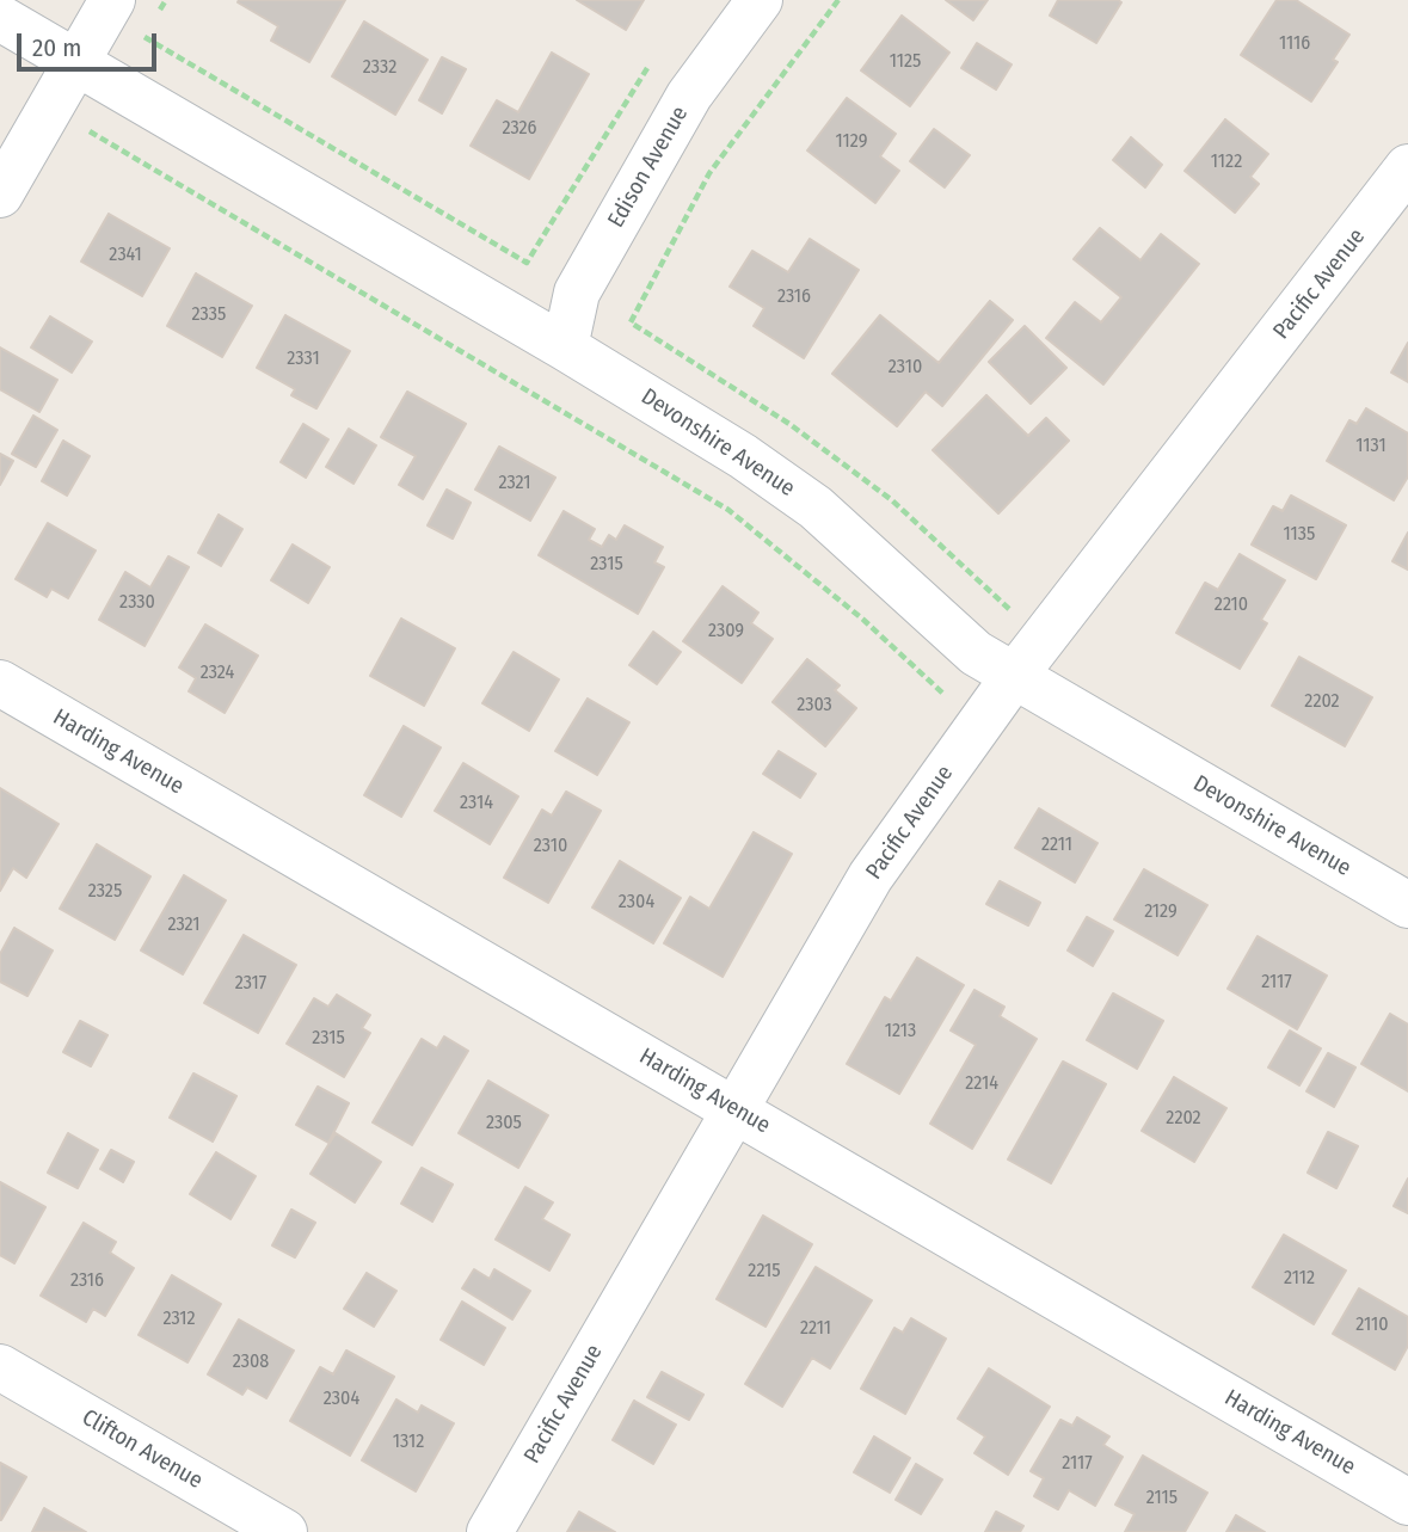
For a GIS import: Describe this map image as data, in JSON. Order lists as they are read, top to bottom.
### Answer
{
  "streets": {
    "street": [
      "Edison Avenue",
      "Pacific Avenue",
      "Devonshire Avenue",
      "Harding Avenue",
      "Clifton Avenue"
    ]
  },
  "crossings": [
    ["Edison Avenue", "Devonshire Avenue"],
    ["Pacific Avenue", "Devonshire Avenue"],
    ["Pacific Avenue", "Harding Avenue"]
  ],
  "house_numbers": [
    "1116",
    "1125",
    "2332",
    "2326",
    "1129",
    "1122",
    "2341",
    "2316",
    "2335",
    "2331",
    "2310",
    "1131",
    "2321",
    "1135",
    "2315",
    "2330",
    "2210",
    "2309",
    "2324",
    "2202",
    "2303",
    "2314",
    "2211",
    "2310",
    "2325",
    "2304",
    "2129",
    "2321",
    "2117",
    "2317",
    "1213",
    "2315",
    "2214",
    "2202",
    "2305",
    "2215",
    "2112",
    "2316",
    "2312",
    "2110",
    "2211",
    "2308",
    "2304",
    "1312",
    "2117",
    "2115"
  ],
  "scale_bar": "20 m"
}
